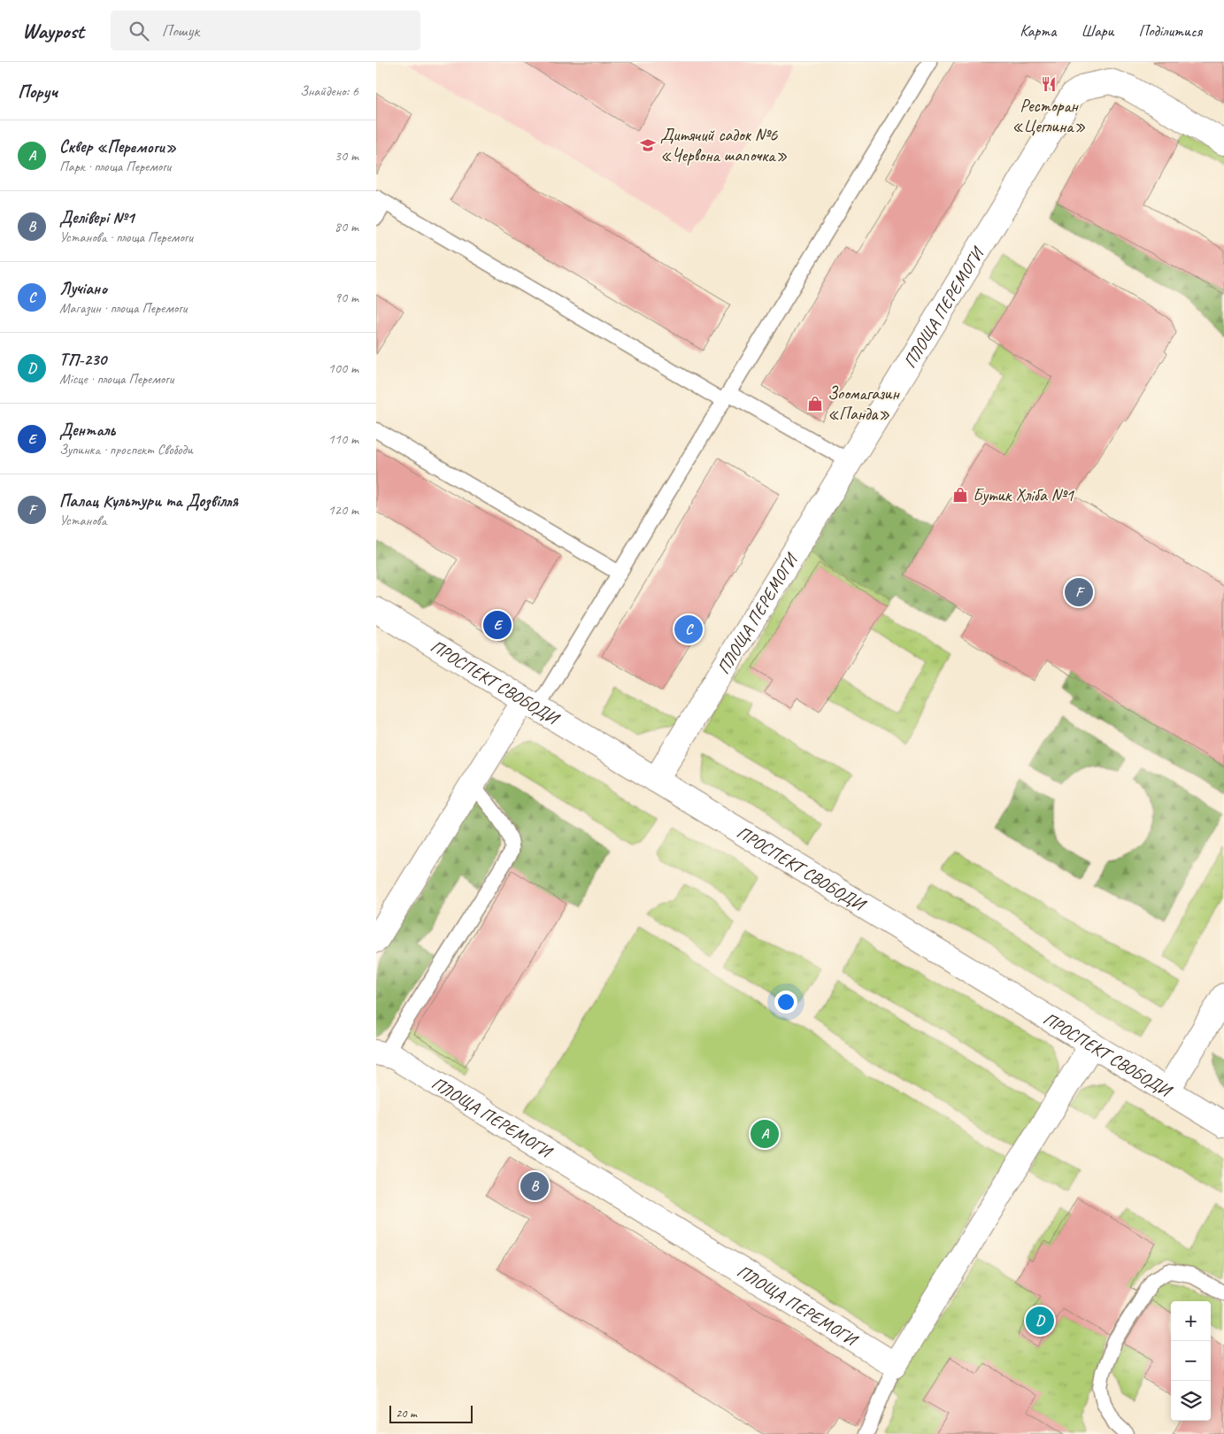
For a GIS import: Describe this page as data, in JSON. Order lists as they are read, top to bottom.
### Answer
{
  "streets": {
    "street": ["ПЛОЩА ПЕРЕМОГИ", "ПРОСПЕКТ СВОБОДИ"]
  },
  "crossings": [
    ["ПЛОЩА ПЕРЕМОГИ", "ПРОСПЕКТ СВОБОДИ"]
  ],
  "places": {
    "restaurant": ["Ресторан «Цеглина»"],
    "school or university": ["Дитячий садок №6 «Червона шапочка»"],
    "shop": ["Зоомагазин «Панда»", "Бутик Хліба №1"]
  },
  "scale_bar": "20 m",
  "page": {
    "header": "Waypost",
    "search": "Пошук",
    "nav": ["Карта", "Шари", "Поділитися"],
    "heading": ["Поруч", "Знайдено: 6"],
    "list": [
      {
        "mark": "A",
        "name": "Сквер «Перемоги»",
        "note": "Парк · площа Перемоги",
        "value": "30 m"
      },
      {
        "mark": "B",
        "name": "Делівері №1",
        "note": "Установа · площа Перемоги",
        "value": "80 m"
      },
      {
        "mark": "C",
        "name": "Лучіано",
        "note": "Магазин · площа Перемоги",
        "value": "90 m"
      },
      {
        "mark": "D",
        "name": "ТП-230",
        "note": "Місце · площа Перемоги",
        "value": "100 m"
      },
      {
        "mark": "E",
        "name": "Денталь",
        "note": "Зупинка · проспект Свободи",
        "value": "110 m"
      },
      {
        "mark": "F",
        "name": "Палац Культури та Дозвілля",
        "note": "Установа",
        "value": "120 m"
      }
    ],
    "pins": [
      "F",
      "E",
      "C",
      "A",
      "B",
      "D"
    ],
    "map_buttons": ["+", "−"],
    "scale": "20 m"
  }
}
